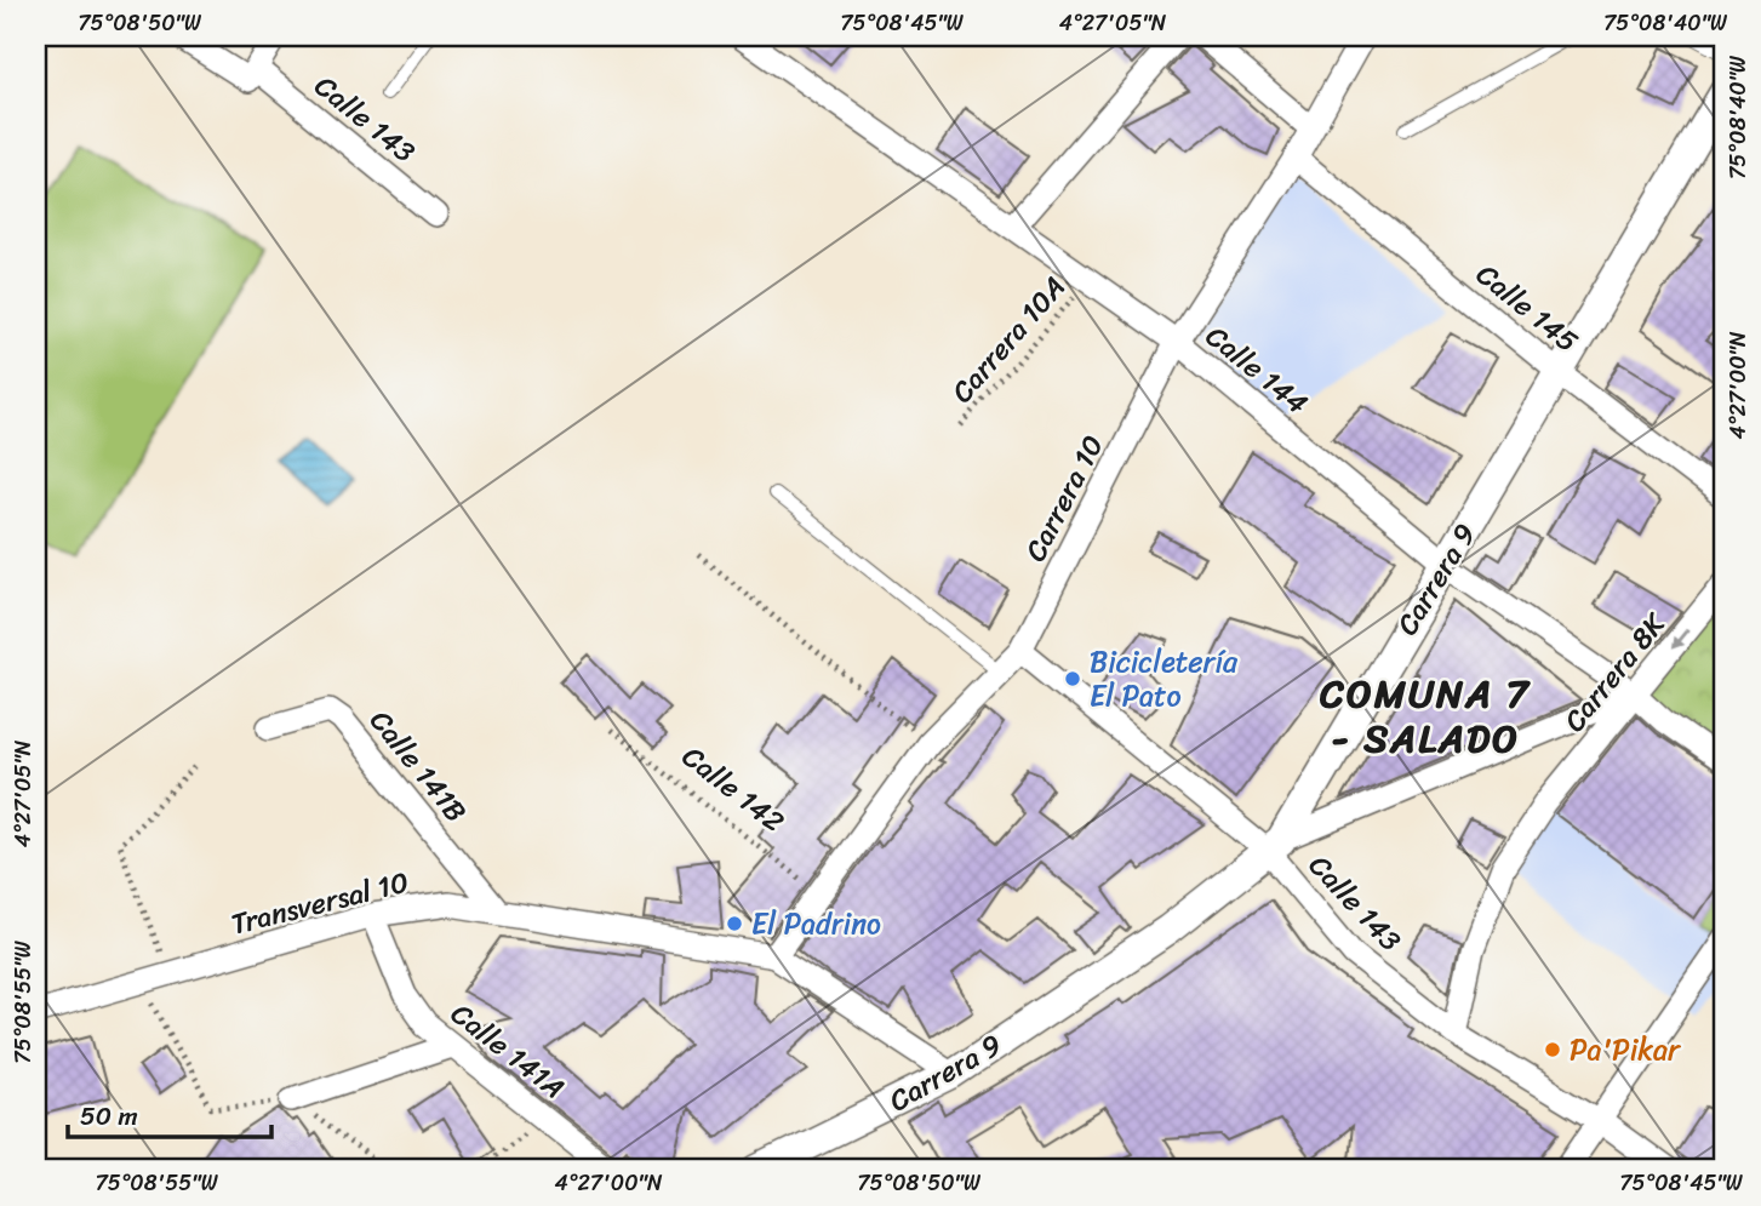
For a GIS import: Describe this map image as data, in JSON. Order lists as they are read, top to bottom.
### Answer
{
  "streets": {
    "street": [
      "Calle 143",
      "Calle 145",
      "Calle 144",
      "Carrera 10",
      "Carrera 9",
      "Carrera 8K",
      "Calle 141B",
      "Transversal 10",
      "Calle 141A"
    ],
    "path": ["Carrera 10A", "Calle 142"]
  },
  "crossings": [
    ["Calle 143", "Carrera 10"],
    ["Calle 143", "Carrera 9"],
    ["Calle 143", "Carrera 8K"],
    ["Calle 145", "Carrera 10"],
    ["Calle 145", "Carrera 9"],
    ["Carrera 10A", "Calle 144"],
    ["Calle 144", "Carrera 10"],
    ["Calle 144", "Carrera 9"],
    ["Calle 144", "Carrera 8K"],
    ["Carrera 10", "Calle 142"],
    ["Carrera 10", "Transversal 10"],
    ["Calle 141B", "Transversal 10"],
    ["Transversal 10", "Calle 141A"]
  ],
  "districts": ["COMUNA 7 - SALADO"],
  "places": ["Bicicletería El Pato", "El Padrino", "Pa'Pikar"],
  "scale_bar": "50 m",
  "coordinates": [
    "75°08'50\"W",
    "75°08'45\"W",
    "4°27'05\"N",
    "75°08'40\"W",
    "4°27'00\"N",
    "75°08'55\"W"
  ]
}
